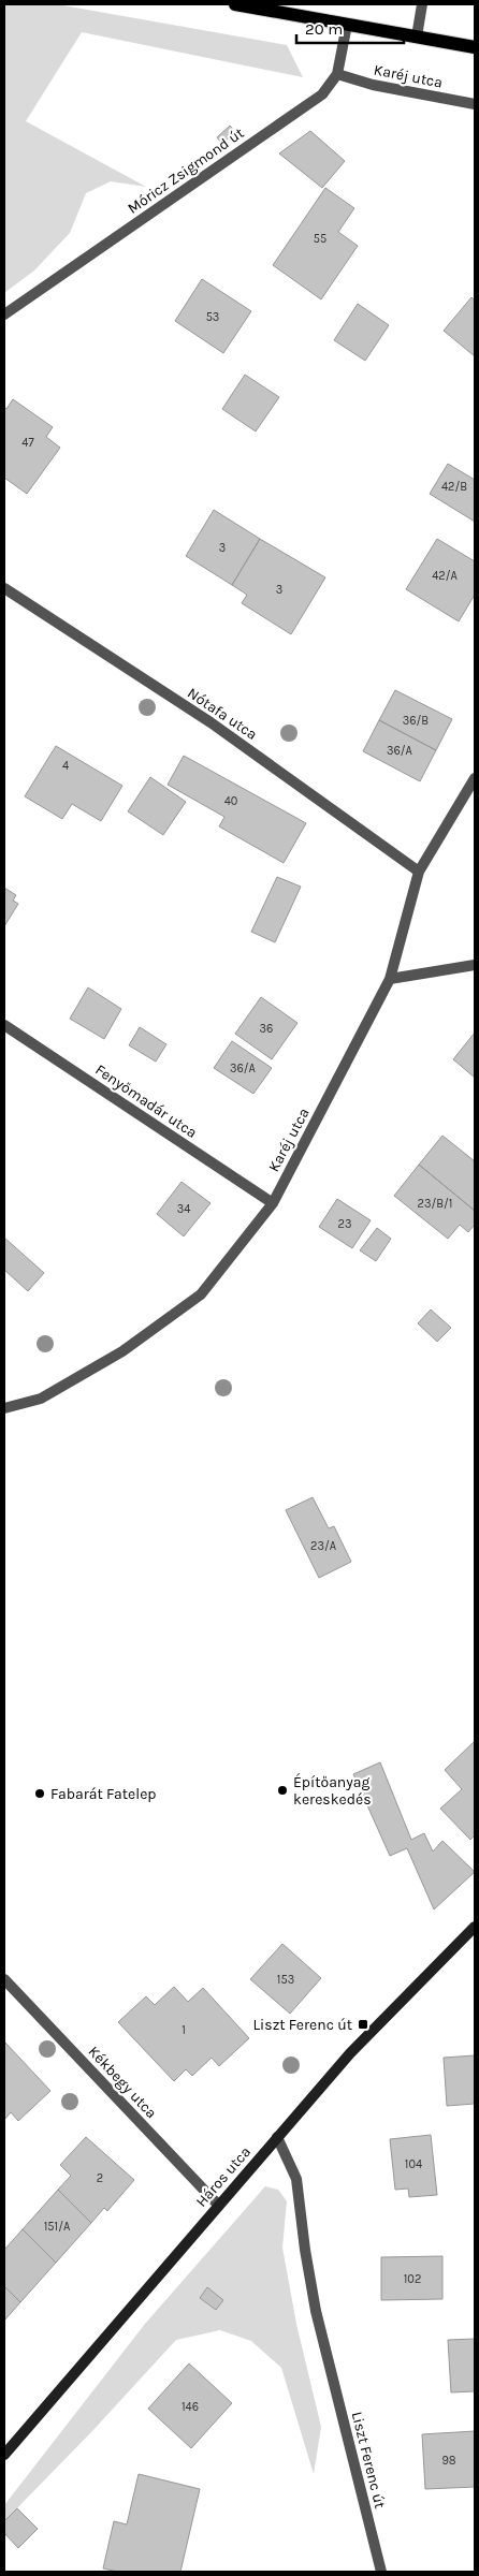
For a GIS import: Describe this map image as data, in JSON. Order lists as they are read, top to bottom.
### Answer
{
  "streets": {
    "street": [
      "Karéj utca",
      "Móricz Zsigmond út",
      "Nótafa utca",
      "Fenyőmadár utca",
      "Kékbegy utca",
      "Háros utca",
      "Liszt Ferenc út"
    ]
  },
  "crossings": [
    ["Karéj utca", "Móricz Zsigmond út"],
    ["Karéj utca", "Nótafa utca"],
    ["Karéj utca", "Fenyőmadár utca"],
    ["Kékbegy utca", "Háros utca"],
    ["Háros utca", "Liszt Ferenc út"]
  ],
  "places": {
    "other": ["Építőanyag kereskedés", "Fabarát Fatelep"],
    "transit": ["Liszt Ferenc út"]
  },
  "house_numbers": [
    "55",
    "53",
    "47",
    "42/B",
    "3",
    "42/A",
    "3",
    "36/B",
    "36/A",
    "4",
    "40",
    "36",
    "36/A",
    "23/B/1",
    "34",
    "23",
    "23/A",
    "153",
    "1",
    "104",
    "2",
    "151/A",
    "102",
    "146",
    "98"
  ],
  "scale_bar": "20 m"
}
